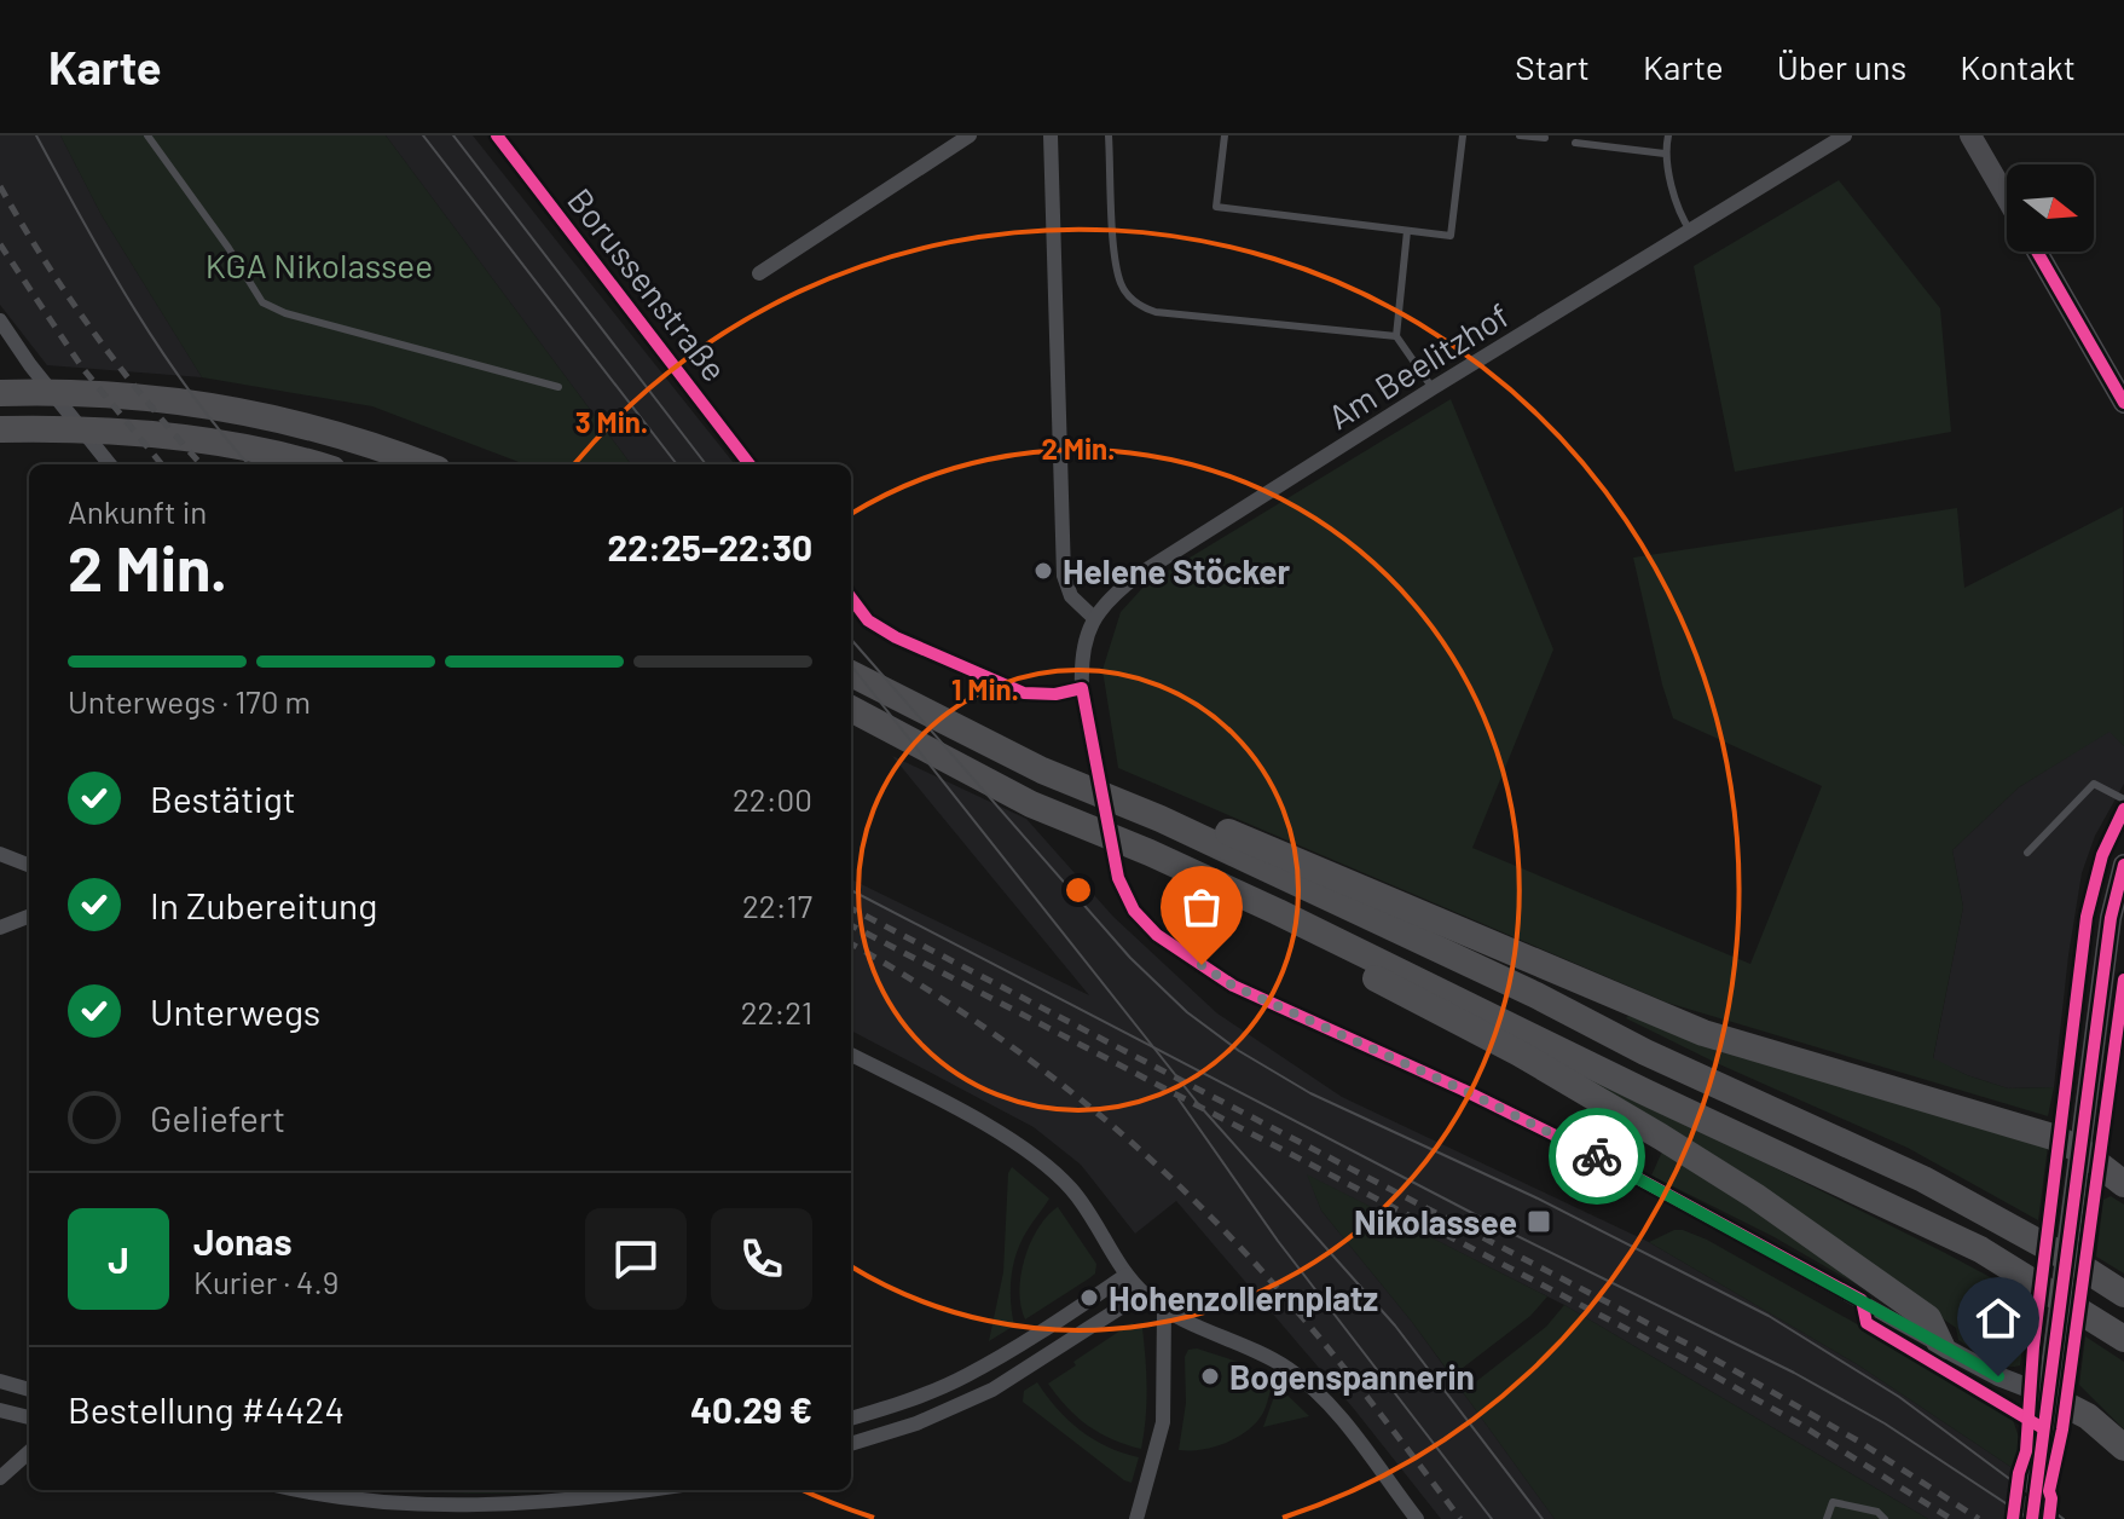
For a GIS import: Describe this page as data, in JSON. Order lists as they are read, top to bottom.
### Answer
{
  "streets": {
    "street": ["Borussenstraße", "Am Beelitzhof"]
  },
  "parks": ["KGA Nikolassee"],
  "places": {
    "other": ["Helene Stöcker", "Hohenzollernplatz", "Bogenspannerin"],
    "transit": ["Nikolassee"]
  },
  "north": "right",
  "page": {
    "header": "Karte",
    "nav": [
      "Start",
      "Karte",
      "Über uns",
      "Kontakt"
    ],
    "heading": ["2 Min.", "Ankunft in", "22:25–22:30"],
    "panel": [
      "Jonas",
      "Kurier · 4.9",
      "Bestellung #4424",
      "40.29 €"
    ],
    "bar": "Unterwegs · 170 m",
    "list": [
      ["Bestätigt", "22:00"],
      ["In Zubereitung", "22:17"],
      ["Unterwegs", "22:21"],
      "Geliefert"
    ],
    "round": "J"
  },
  "rings": ["3 Min.", "2 Min.", "1 Min."]
}
